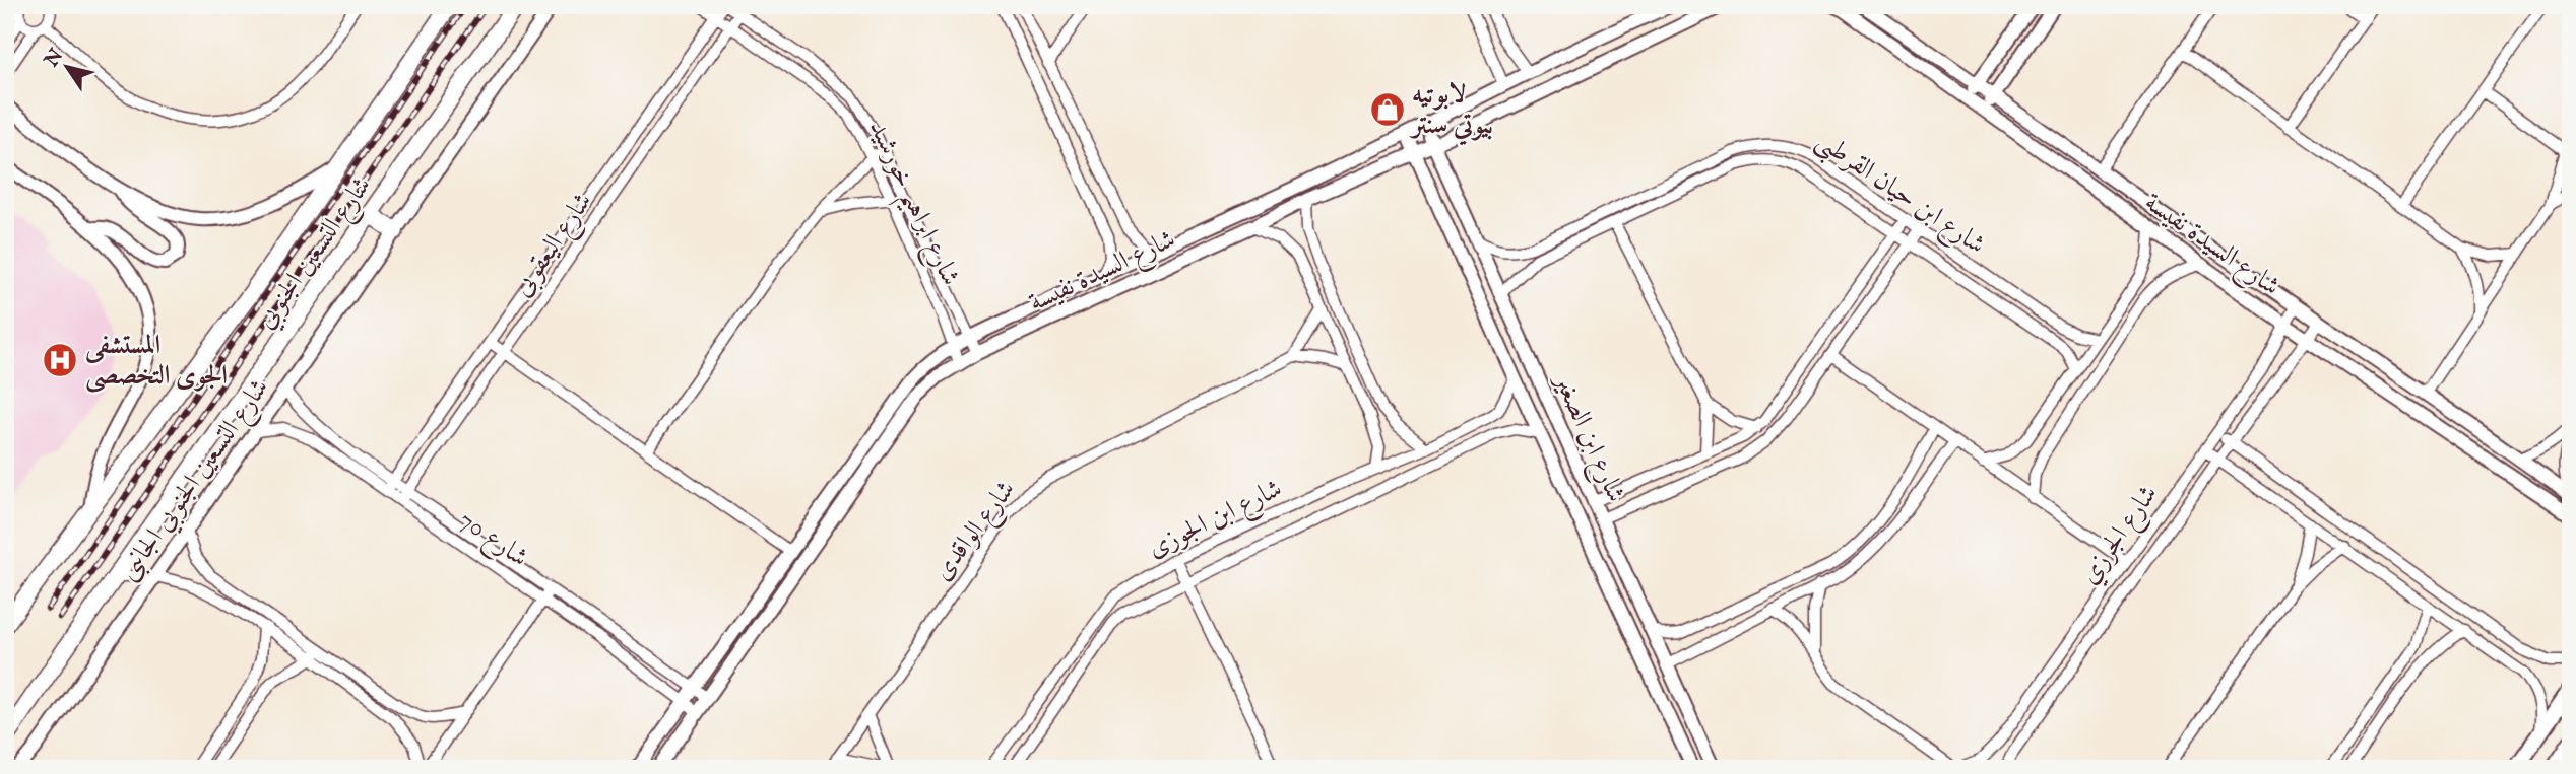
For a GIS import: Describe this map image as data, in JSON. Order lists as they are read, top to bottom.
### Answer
{
  "streets": {
    "highway": ["شارع التسعين الجنوبي"],
    "street": [
      "شارع ابن حيان القرطبى",
      "شارع ابراهيم خورشيد",
      "شارع اليعقوبى",
      "شارع السيدة نفيسة",
      "شارع ابن الصغير",
      "شارع التسعين الجنوبي الجانبى",
      "شارع ابن الجوزى",
      "شارع الواقدى",
      "شارع الجرزي",
      "شارع 70"
    ]
  },
  "crossings": [
    ["شارع ابن حيان القرطبى", "شارع ابن الصغير"],
    ["شارع ابراهيم خورشيد", "شارع اليعقوبى"],
    ["شارع ابراهيم خورشيد", "شارع السيدة نفيسة"],
    ["شارع اليعقوبى", "شارع 70"],
    ["شارع السيدة نفيسة", "شارع ابن الصغير"],
    ["شارع السيدة نفيسة", "شارع الجرزي"],
    ["شارع السيدة نفيسة", "شارع 70"],
    ["شارع ابن الصغير", "شارع ابن الجوزى"],
    ["شارع التسعين الجنوبي الجانبى", "شارع 70"]
  ],
  "places": {
    "shop": ["لابوتيه بيوتي سنتر"],
    "hospital": ["المستشفى الجوى التخصصى"]
  },
  "north": "top left"
}
